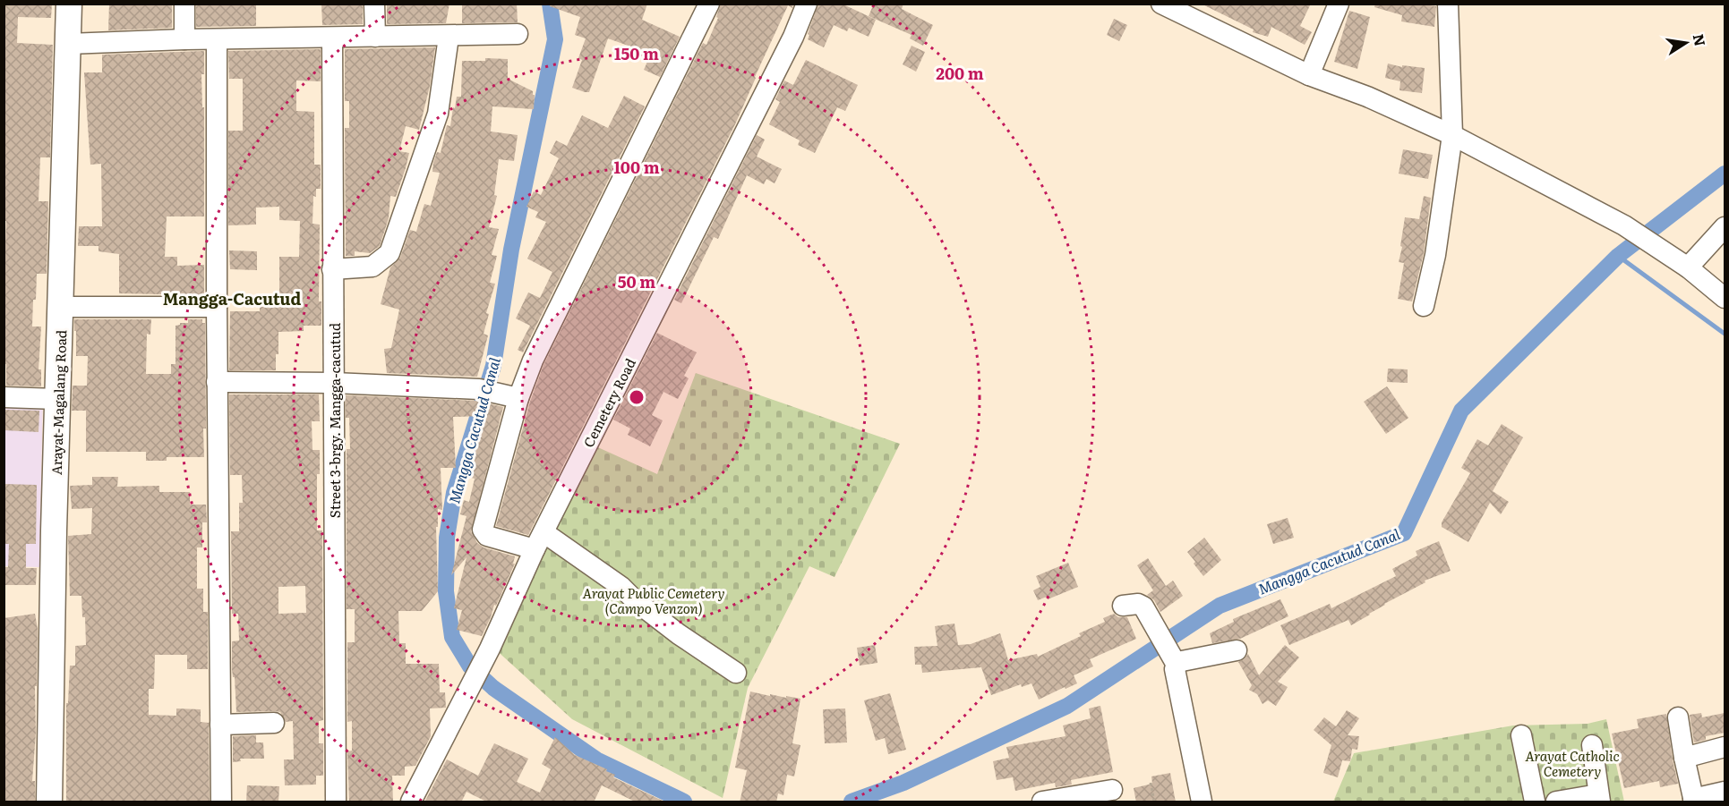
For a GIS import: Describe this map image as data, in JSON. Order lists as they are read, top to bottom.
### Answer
{
  "streets": {
    "main road": ["Arayat-Magalang Road"],
    "street": ["Cemetery Road", "Street 3-brgy. Mangga-cacutud"]
  },
  "districts": ["Mangga-Cacutud"],
  "water": ["Mangga Cacutud Canal"],
  "parks": ["Arayat Public Cemetery (Campo Venzon)", "Arayat Catholic Cemetery"],
  "north": "right",
  "rings": [
    "150 m",
    "200 m",
    "100 m",
    "50 m"
  ]
}
